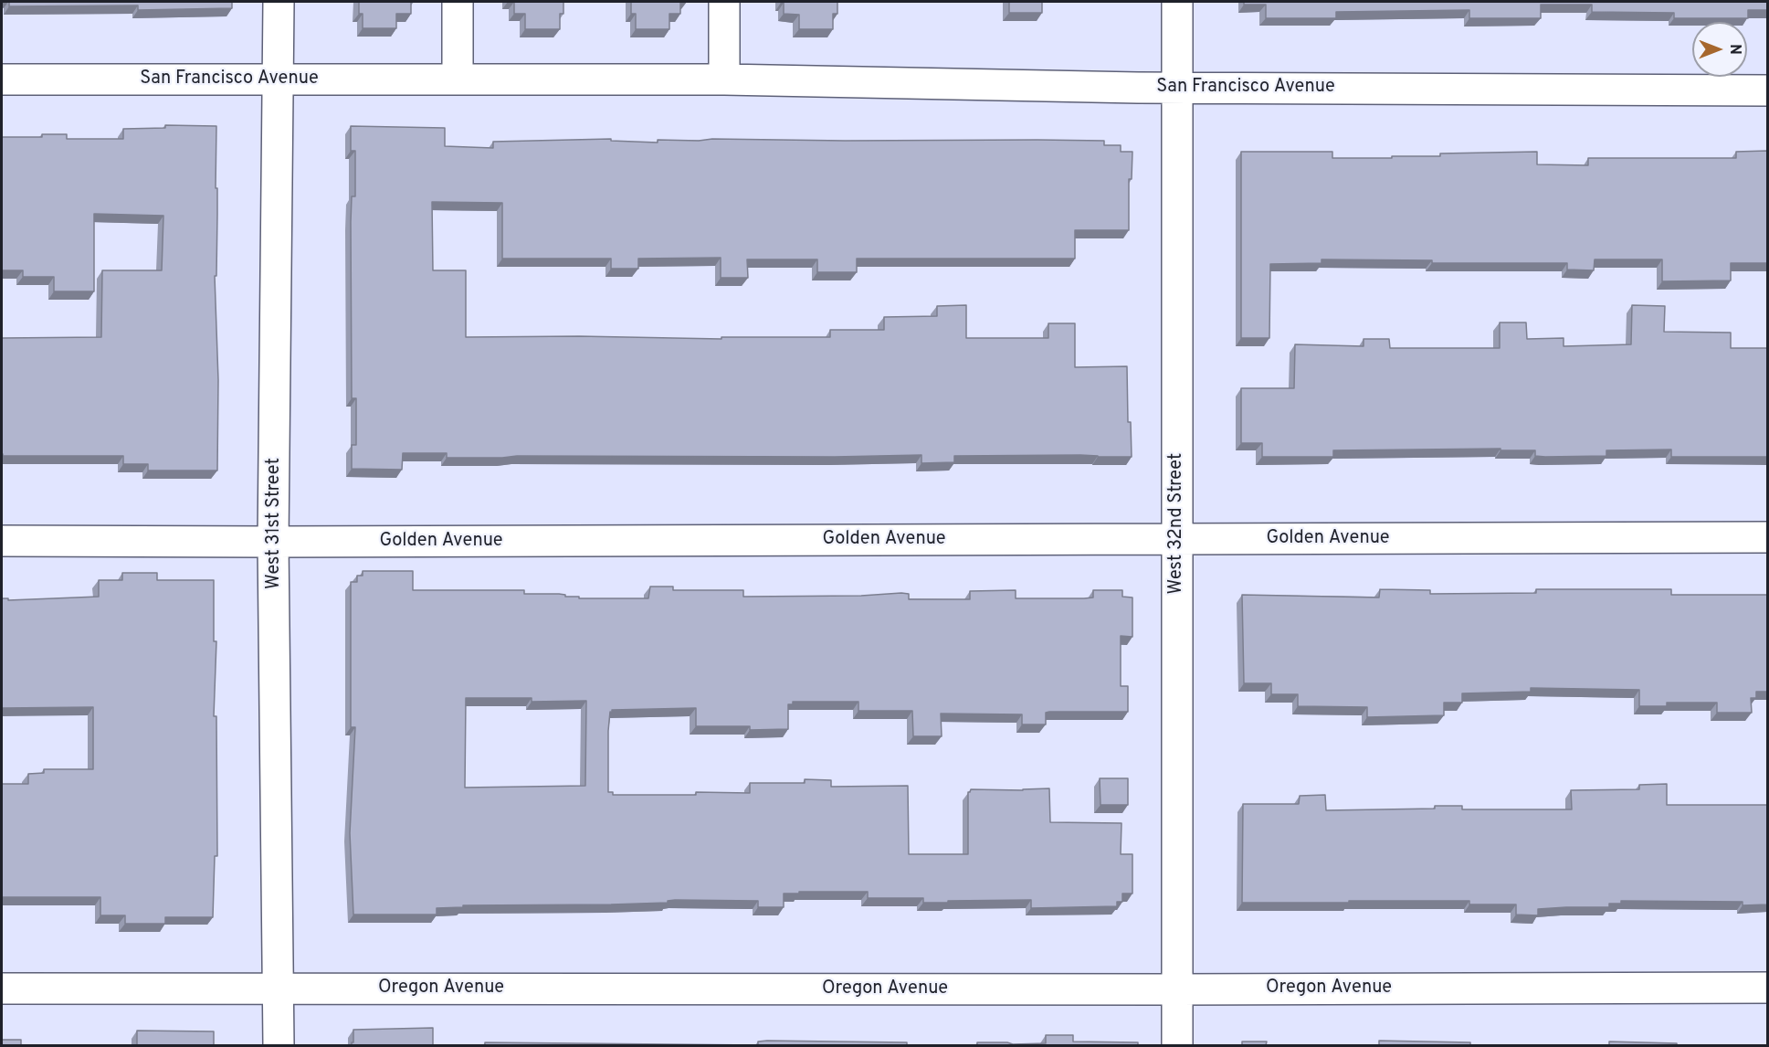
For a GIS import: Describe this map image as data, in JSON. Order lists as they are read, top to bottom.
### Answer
{
  "streets": {
    "street": [
      "San Francisco Avenue",
      "West 31st Street",
      "West 32nd Street",
      "Golden Avenue",
      "Oregon Avenue"
    ]
  },
  "crossings": [
    ["San Francisco Avenue", "West 31st Street"],
    ["San Francisco Avenue", "West 32nd Street"],
    ["West 31st Street", "Golden Avenue"],
    ["West 31st Street", "Oregon Avenue"],
    ["West 32nd Street", "Golden Avenue"],
    ["West 32nd Street", "Oregon Avenue"]
  ],
  "north": "right"
}
